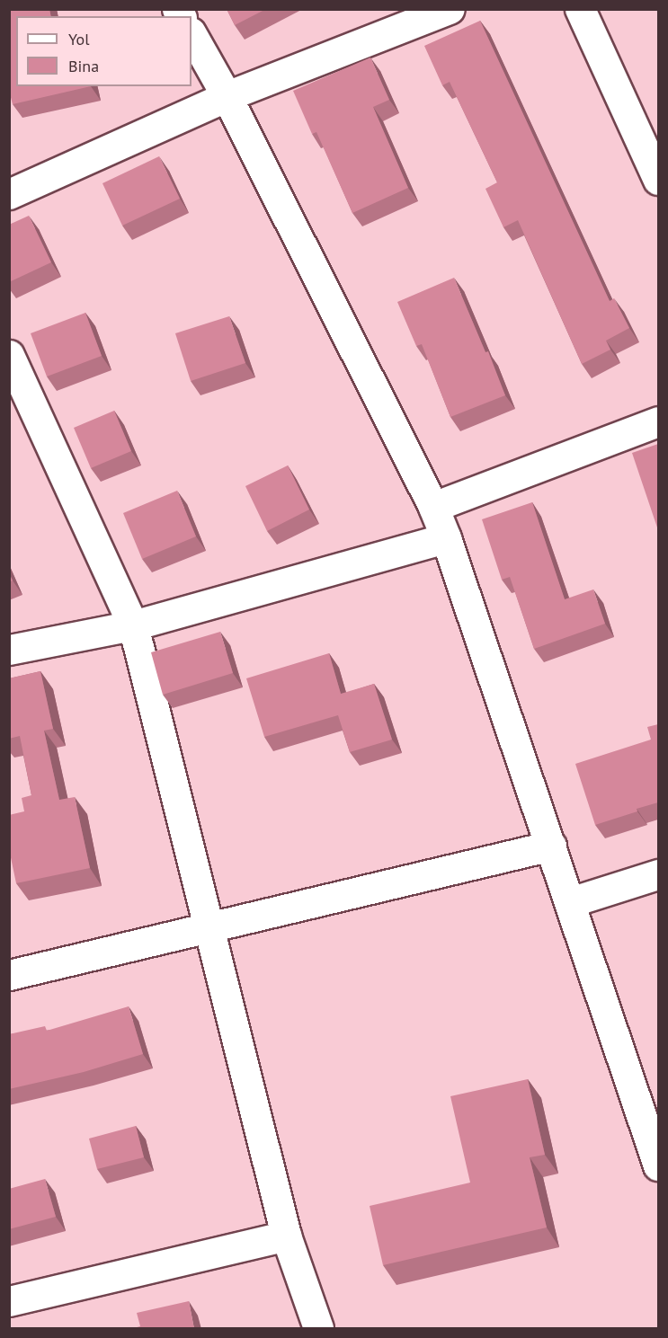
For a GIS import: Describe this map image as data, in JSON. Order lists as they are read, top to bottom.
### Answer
{
  "legend": ["Yol", "Bina"]
}
